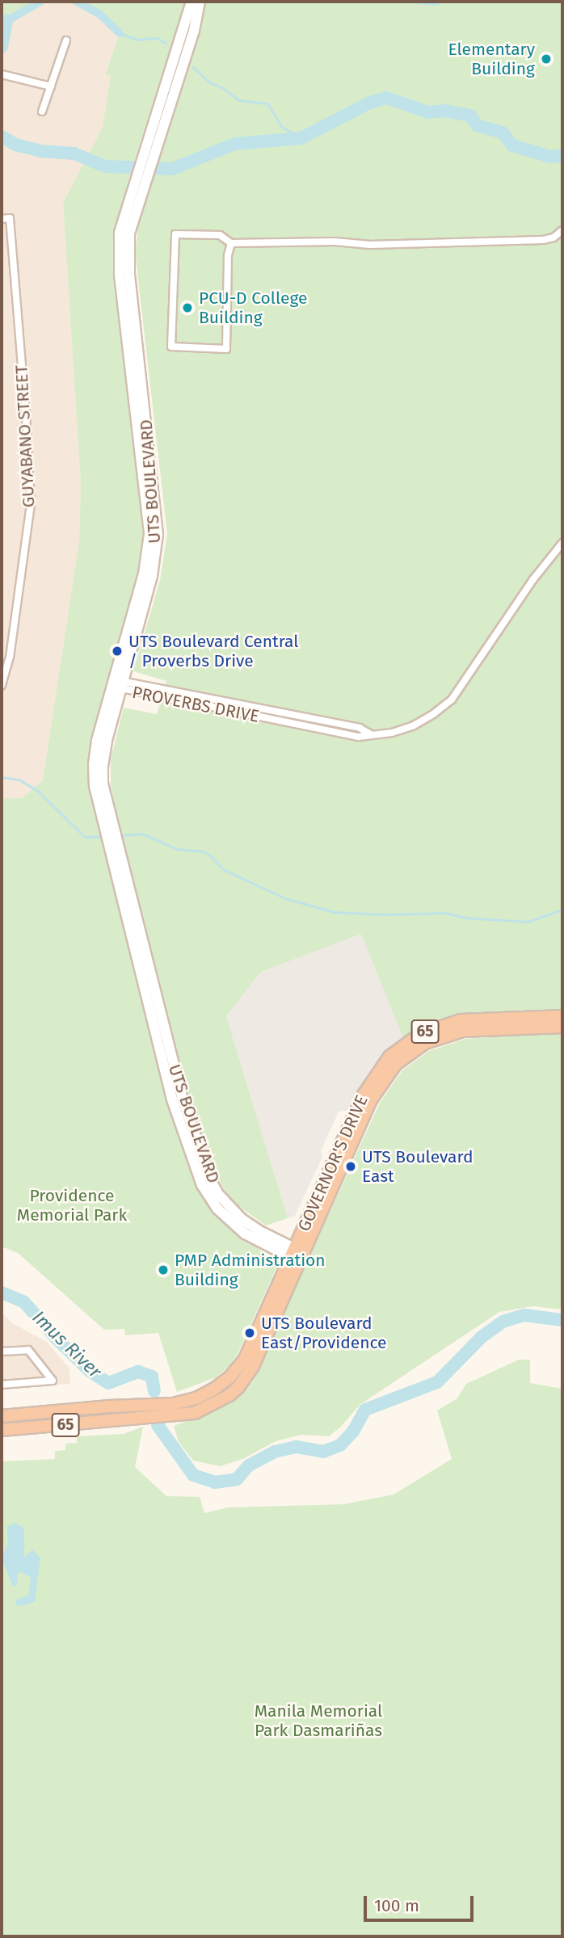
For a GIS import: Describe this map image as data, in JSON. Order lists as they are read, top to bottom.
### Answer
{
  "streets": {
    "highway": ["65", "GOVERNOR'S DRIVE"],
    "main road": ["UTS BOULEVARD"],
    "street": ["GUYABANO STREET", "PROVERBS DRIVE"]
  },
  "crossings": [
    ["UTS BOULEVARD", "PROVERBS DRIVE"],
    ["UTS BOULEVARD", "GOVERNOR'S DRIVE"]
  ],
  "water": ["Imus River"],
  "parks": ["Providence Memorial Park", "Manila Memorial Park Dasmariñas"],
  "places": [
    "Elementary Building",
    "PCU-D College Building",
    "UTS Boulevard Central / Proverbs Drive",
    "UTS Boulevard East",
    "PMP Administration Building",
    "UTS Boulevard East/Providence"
  ],
  "scale_bar": "100 m"
}
